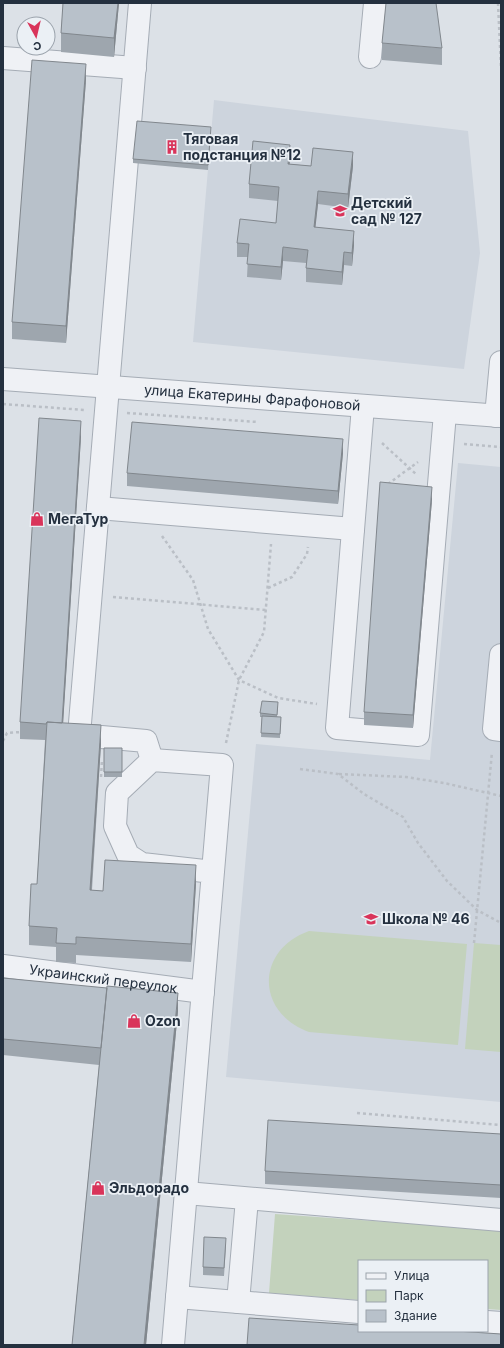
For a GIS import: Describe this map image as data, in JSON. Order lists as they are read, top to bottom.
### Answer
{
  "streets": {
    "street": ["улица Екатерины Фарафоновой", "Украинский переулок"]
  },
  "places": {
    "building": ["Тяговая подстанция №12"],
    "school or university": ["Детский сад № 127", "Школа № 46"],
    "shop": ["МегаТур", "Ozon", "Эльдорадо"]
  },
  "legend": ["Улица", "Парк", "Здание"],
  "north": "bottom"
}
